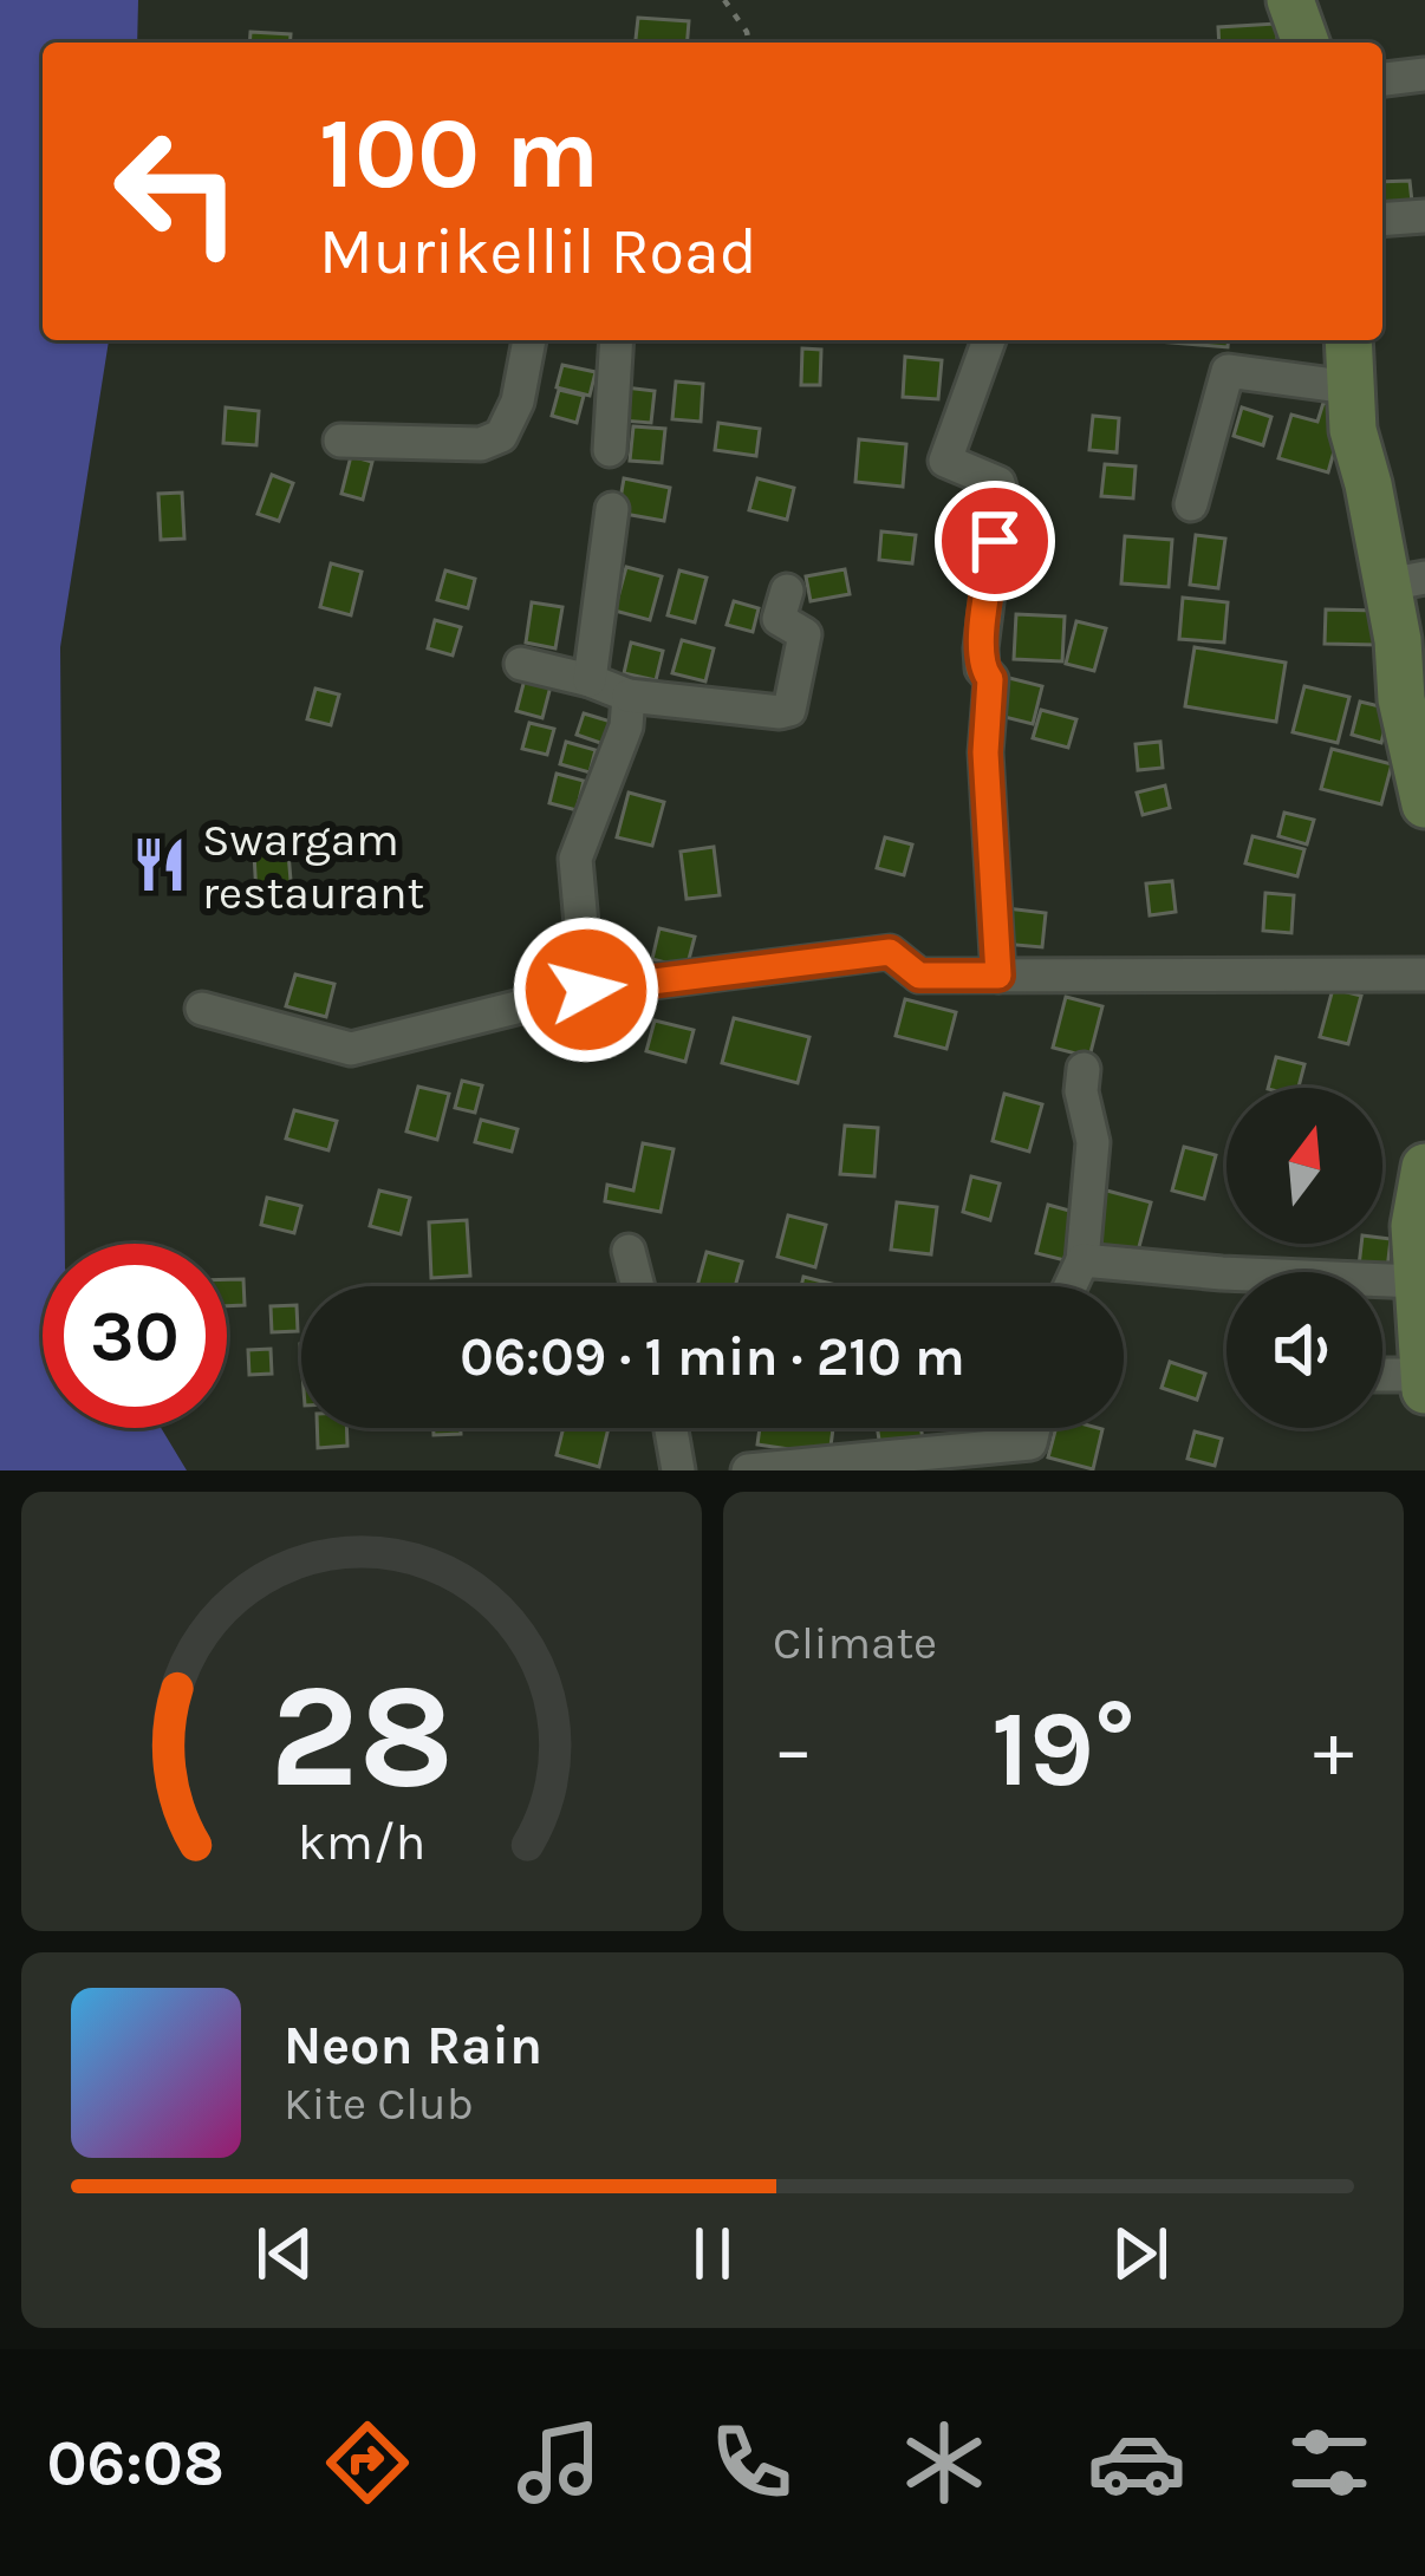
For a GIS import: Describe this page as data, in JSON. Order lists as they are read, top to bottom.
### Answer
{
  "places": {
    "restaurant": ["Swargam restaurant"]
  },
  "north": "top",
  "page": {
    "turn": ["100 m", "Murikellil Road"],
    "limit": "30",
    "trip": "06:09 · 1 min · 210 m",
    "tile": "Climate",
    "heat": ["−", "19°", "+"],
    "song": ["Neon Rain", "Kite Club"],
    "tabs": "06:08",
    "gauge": ["28", "km/h"]
  }
}
